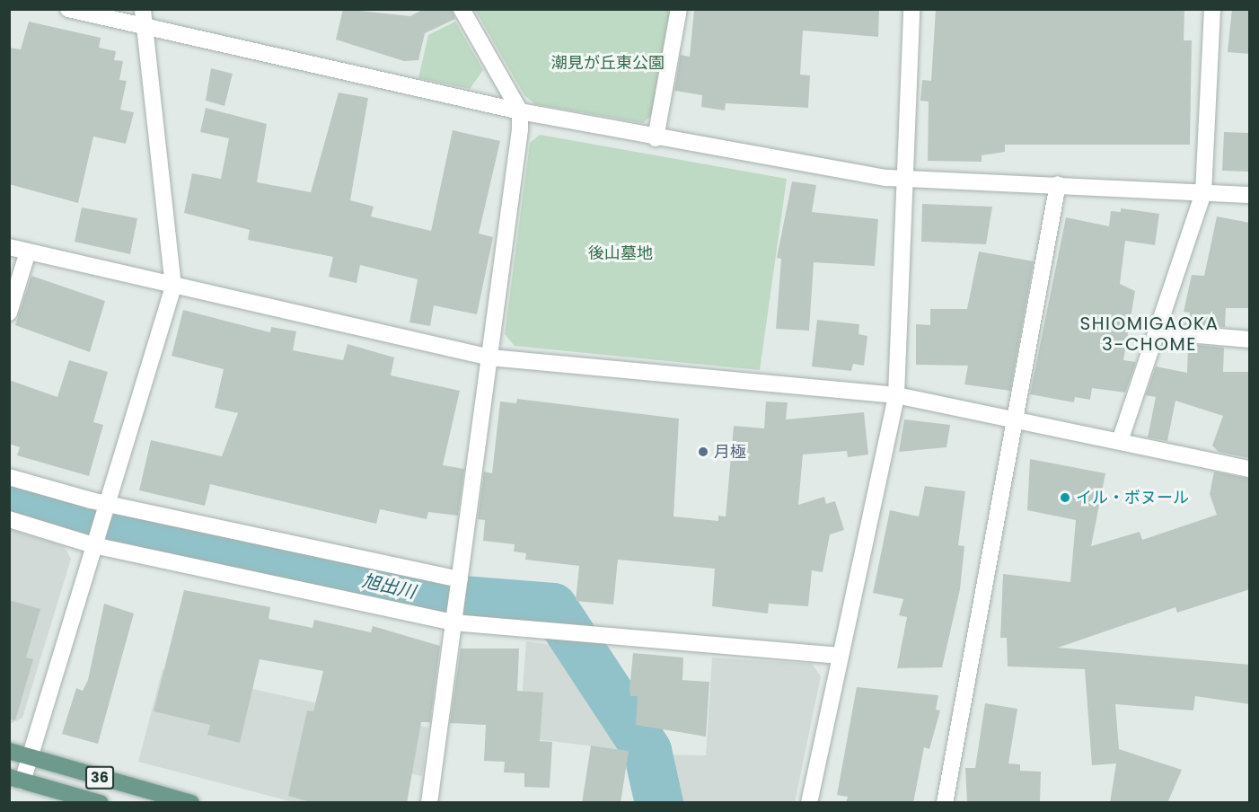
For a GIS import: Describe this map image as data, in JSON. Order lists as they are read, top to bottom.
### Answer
{
  "streets": {
    "main road": ["36"]
  },
  "districts": ["SHIOMIGAOKA 3-CHOME"],
  "water": ["旭出川"],
  "parks": ["潮見が丘東公園", "後山墓地"],
  "places": ["月極", "イル・ボヌール"]
}
